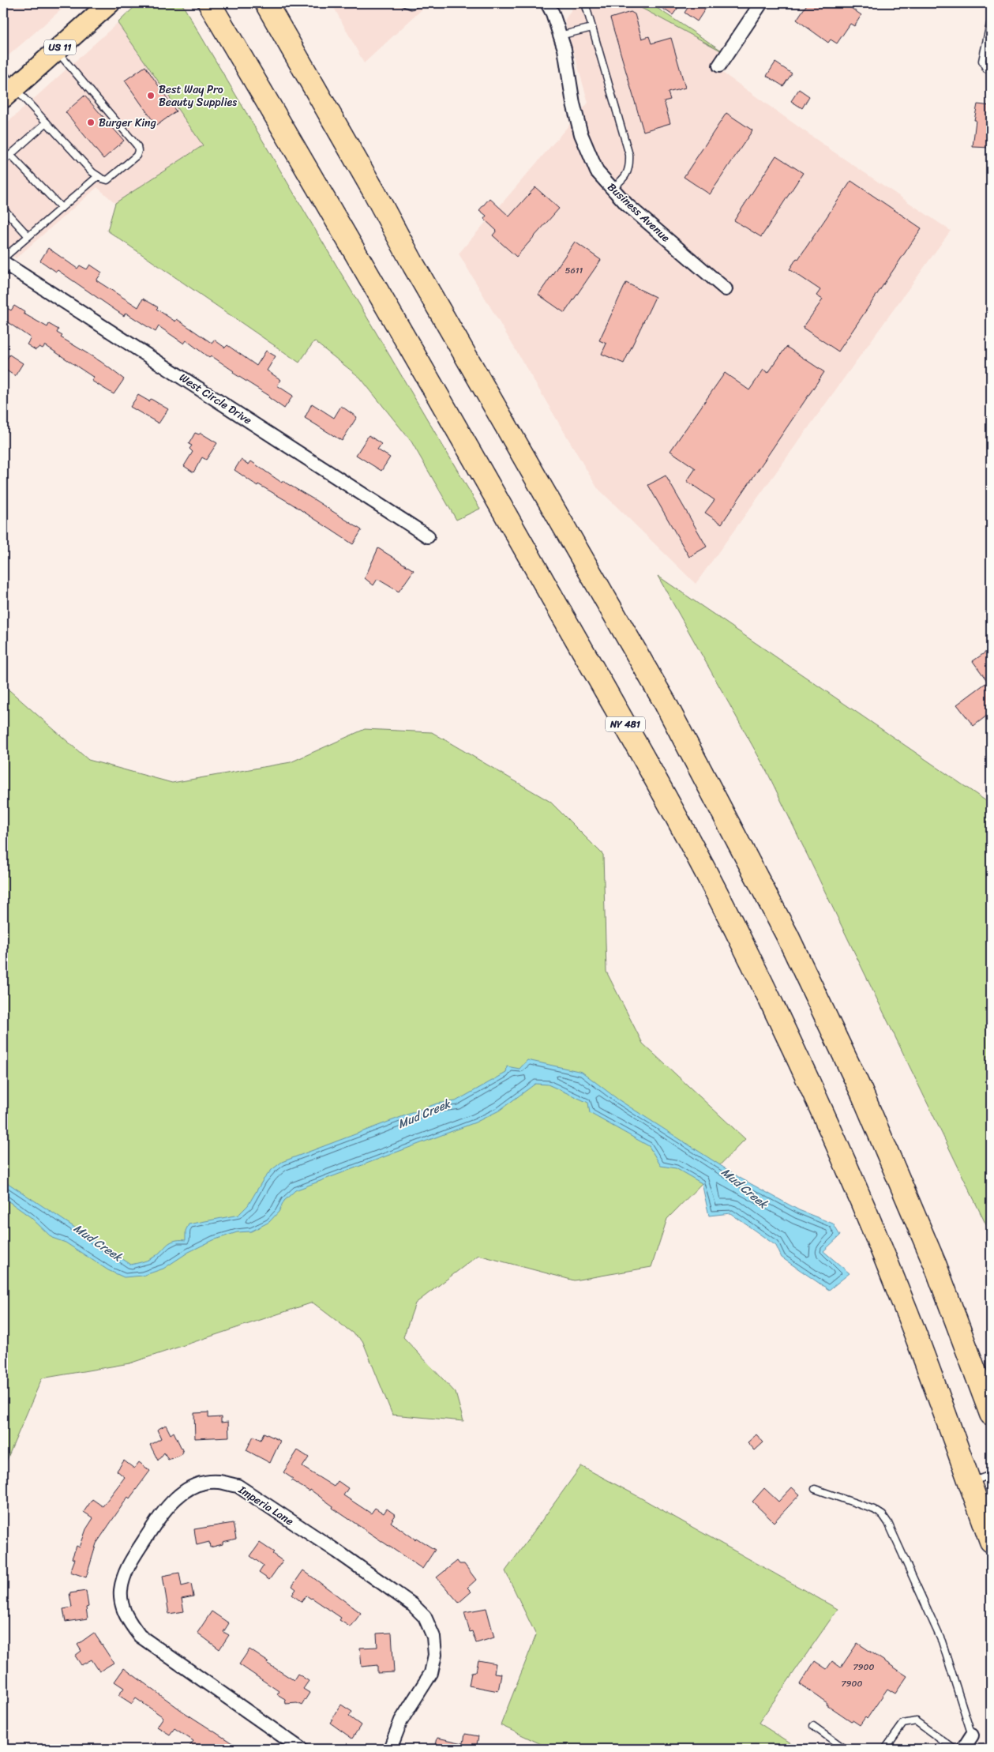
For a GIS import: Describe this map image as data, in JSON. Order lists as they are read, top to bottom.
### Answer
{
  "streets": {
    "highway": ["NY 481"],
    "main road": ["US 11"],
    "street": ["Business Avenue", "West Circle Drive", "Imperia Lane"]
  },
  "water": ["Mud Creek"],
  "places": ["Best Way Pro Beauty Supplies", "Burger King"],
  "house_numbers": ["5611", "7900", "7900"]
}
